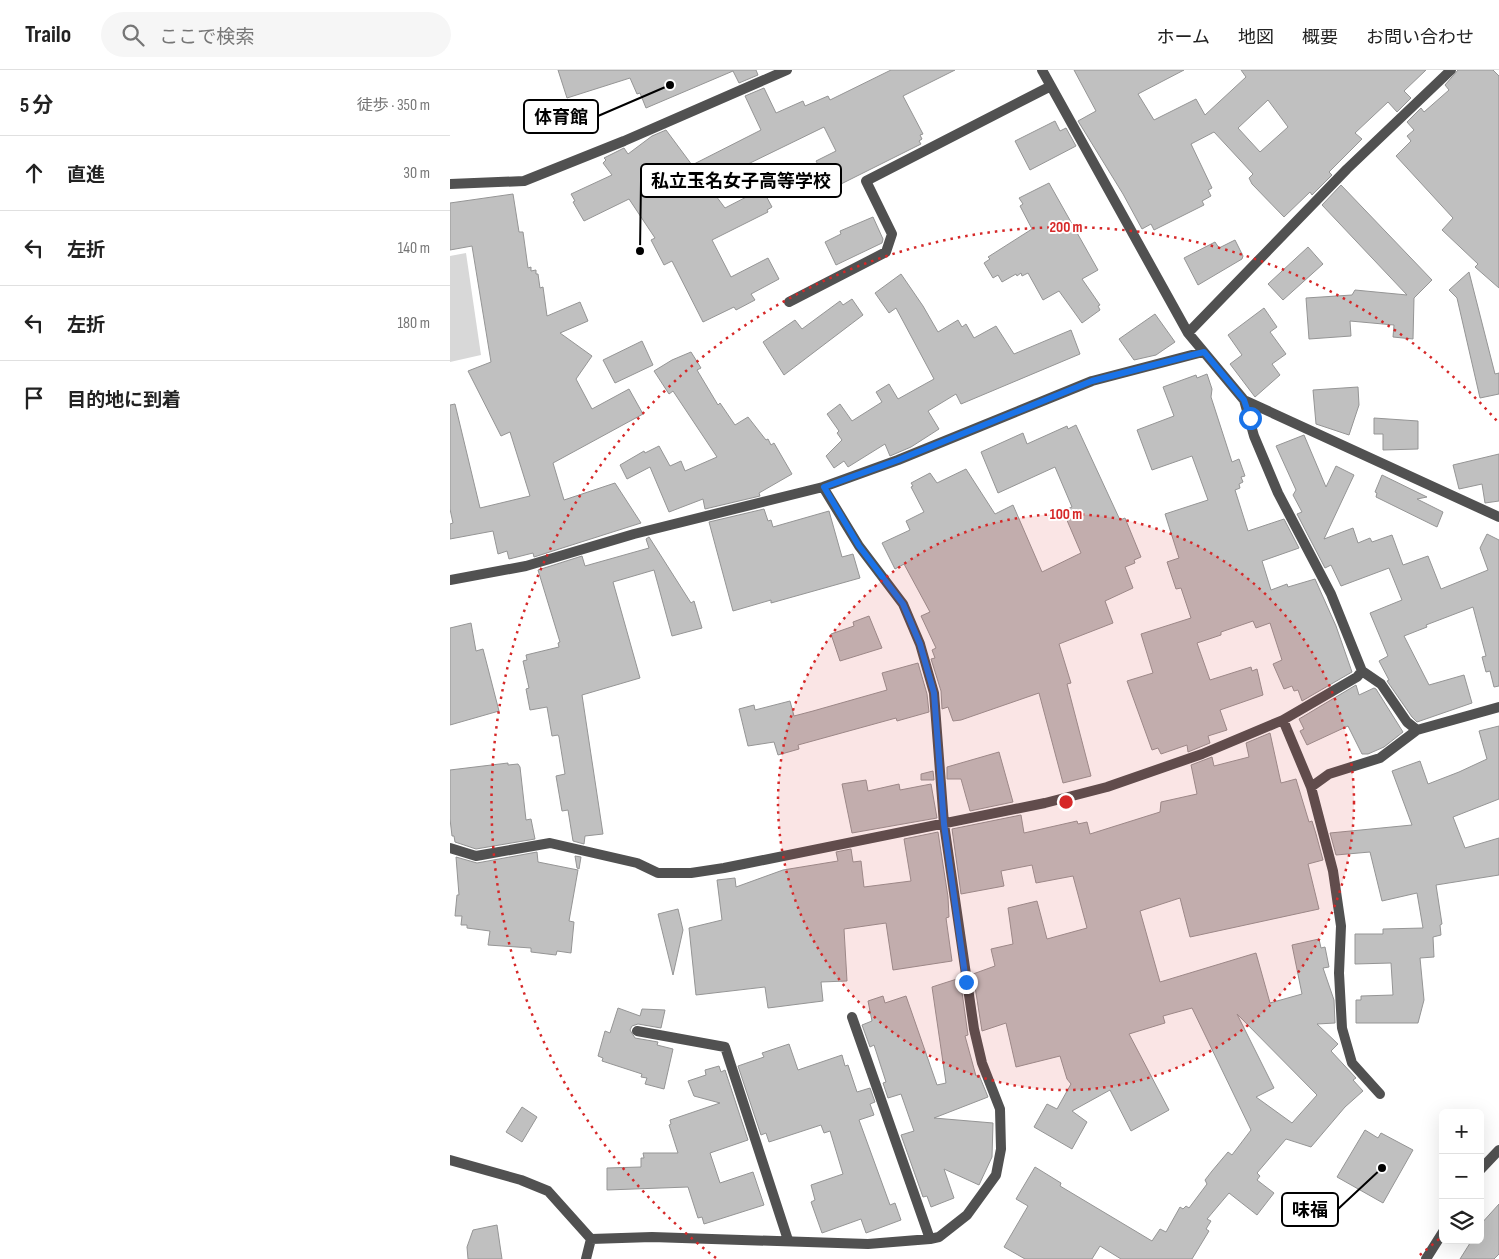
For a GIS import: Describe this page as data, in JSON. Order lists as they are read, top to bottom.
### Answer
{
  "places": ["体育館", "私立玉名女子高等学校", "味福"],
  "page": {
    "header": "Trailo",
    "search": "ここで検索",
    "nav": [
      "ホーム",
      "地図",
      "概要",
      "お問い合わせ"
    ],
    "heading": ["5 分", "徒歩 · 350 m"],
    "list": [
      ["直進", "30 m"],
      ["左折", "140 m"],
      ["左折", "180 m"],
      "目的地に到着"
    ],
    "map_buttons": ["+", "−"]
  },
  "rings": ["200 m", "100 m"]
}
